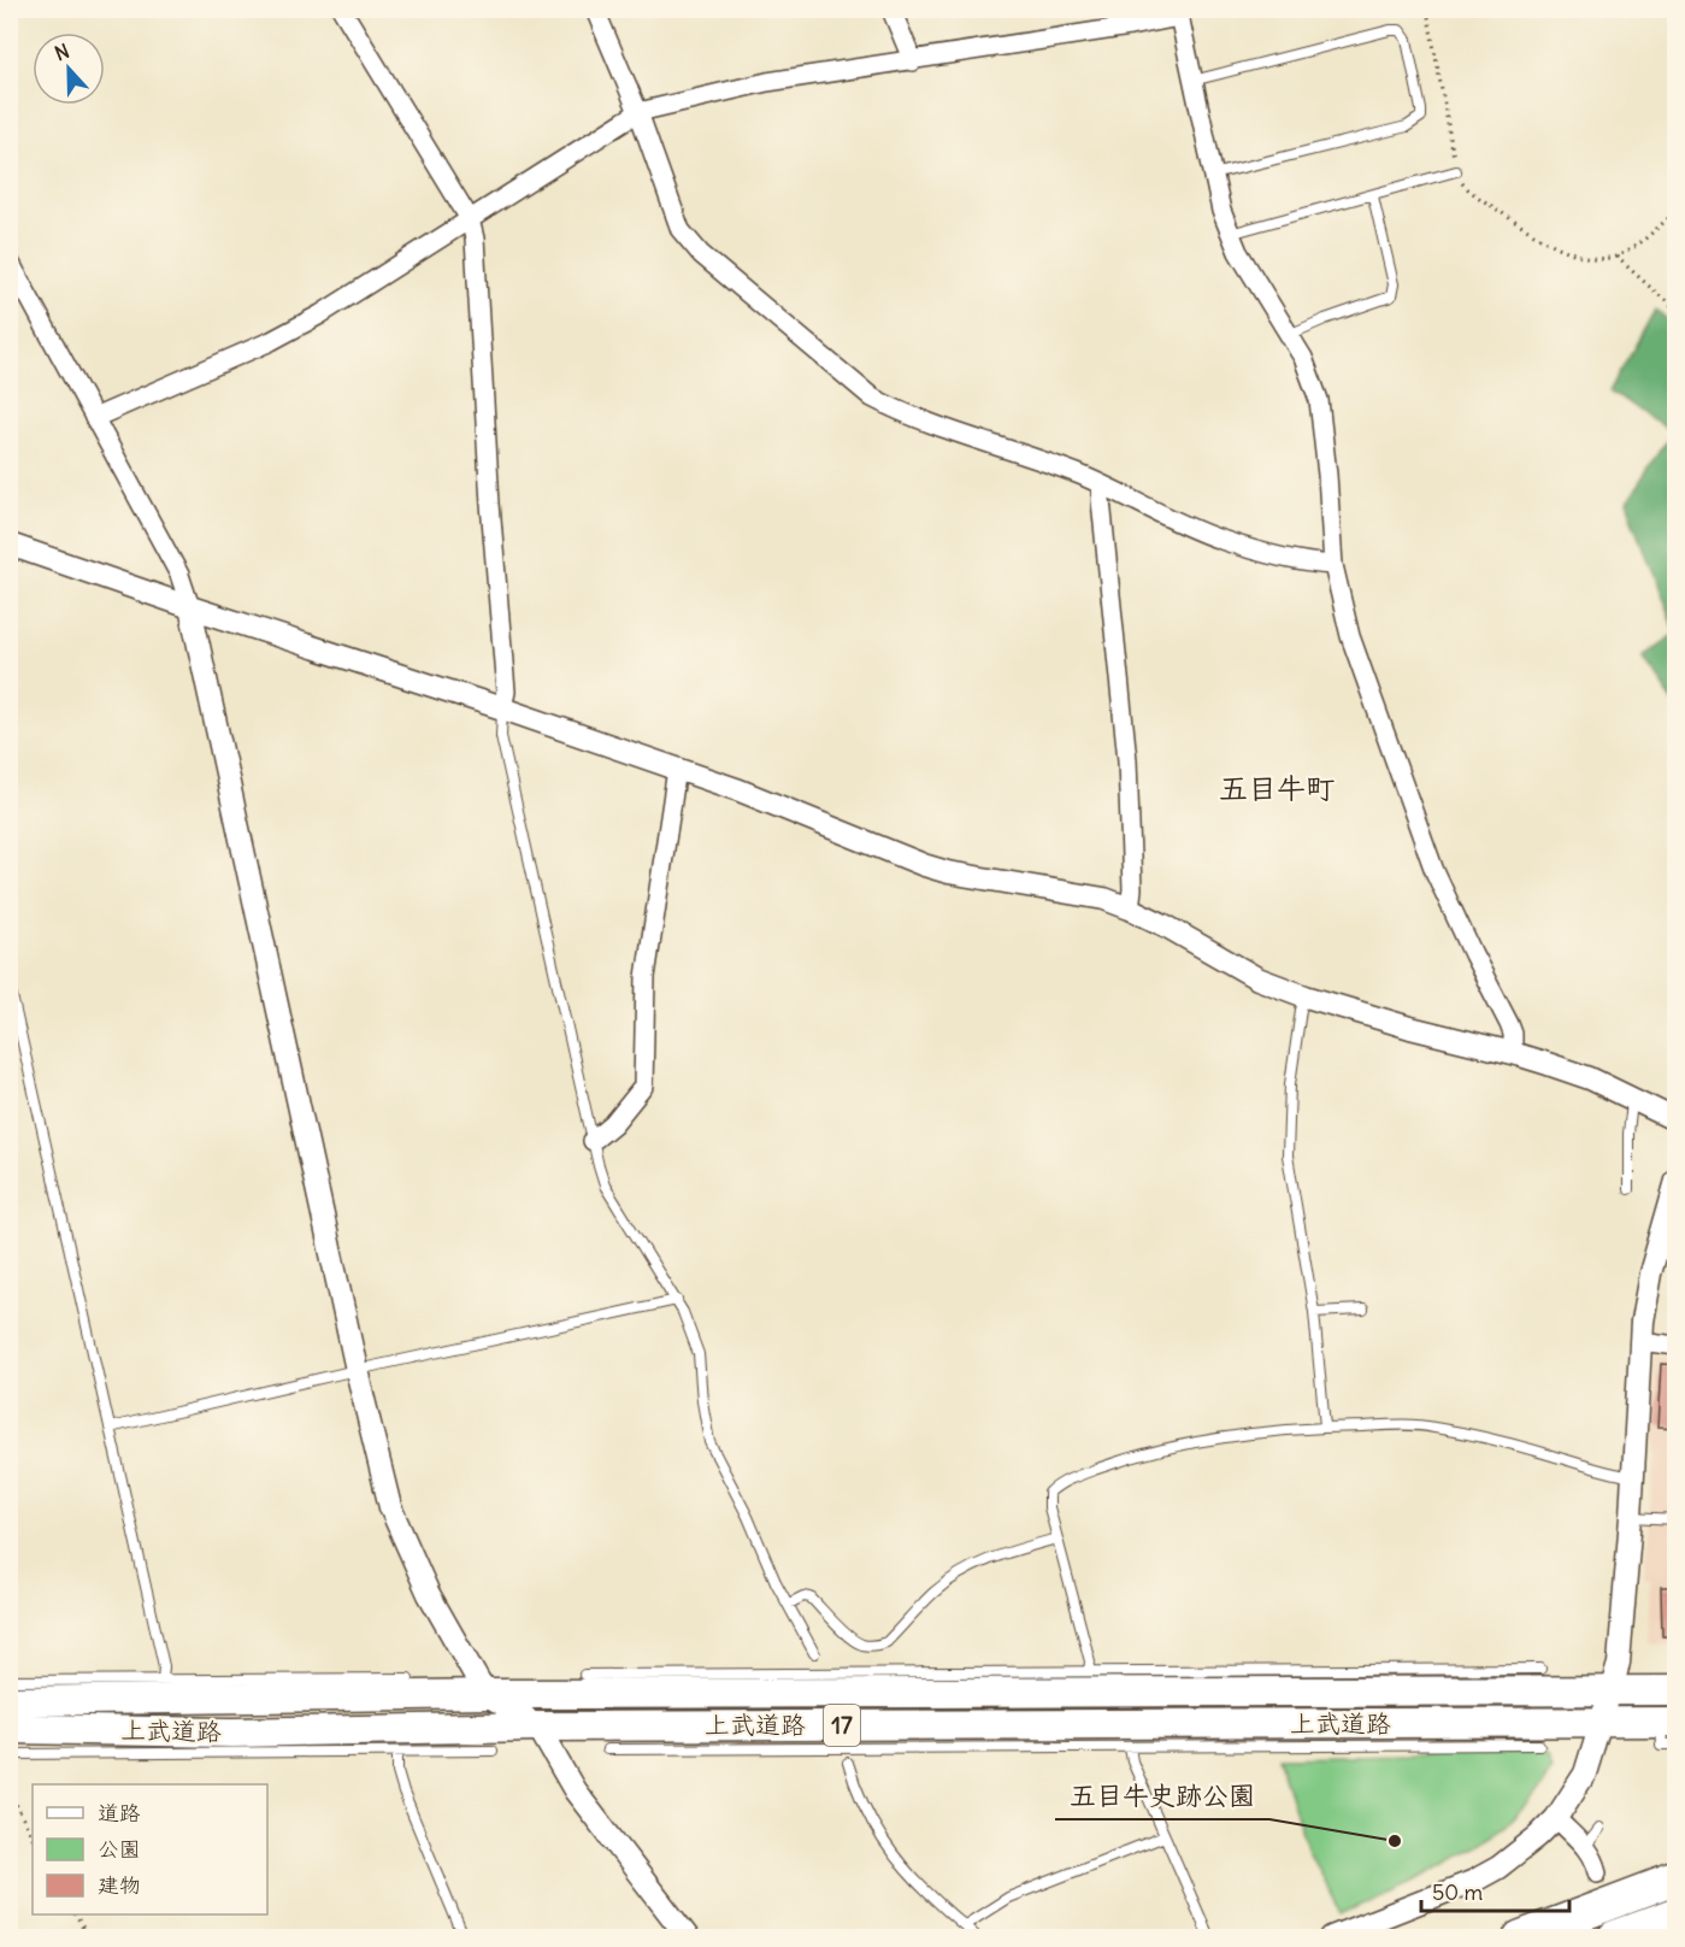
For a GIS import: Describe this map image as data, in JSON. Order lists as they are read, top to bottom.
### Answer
{
  "streets": {
    "highway": ["上武道路", "17"]
  },
  "districts": ["五目牛町"],
  "places": ["五目牛史跡公園"],
  "legend": ["道路", "公園", "建物"],
  "scale_bar": "50 m",
  "north": "top"
}
